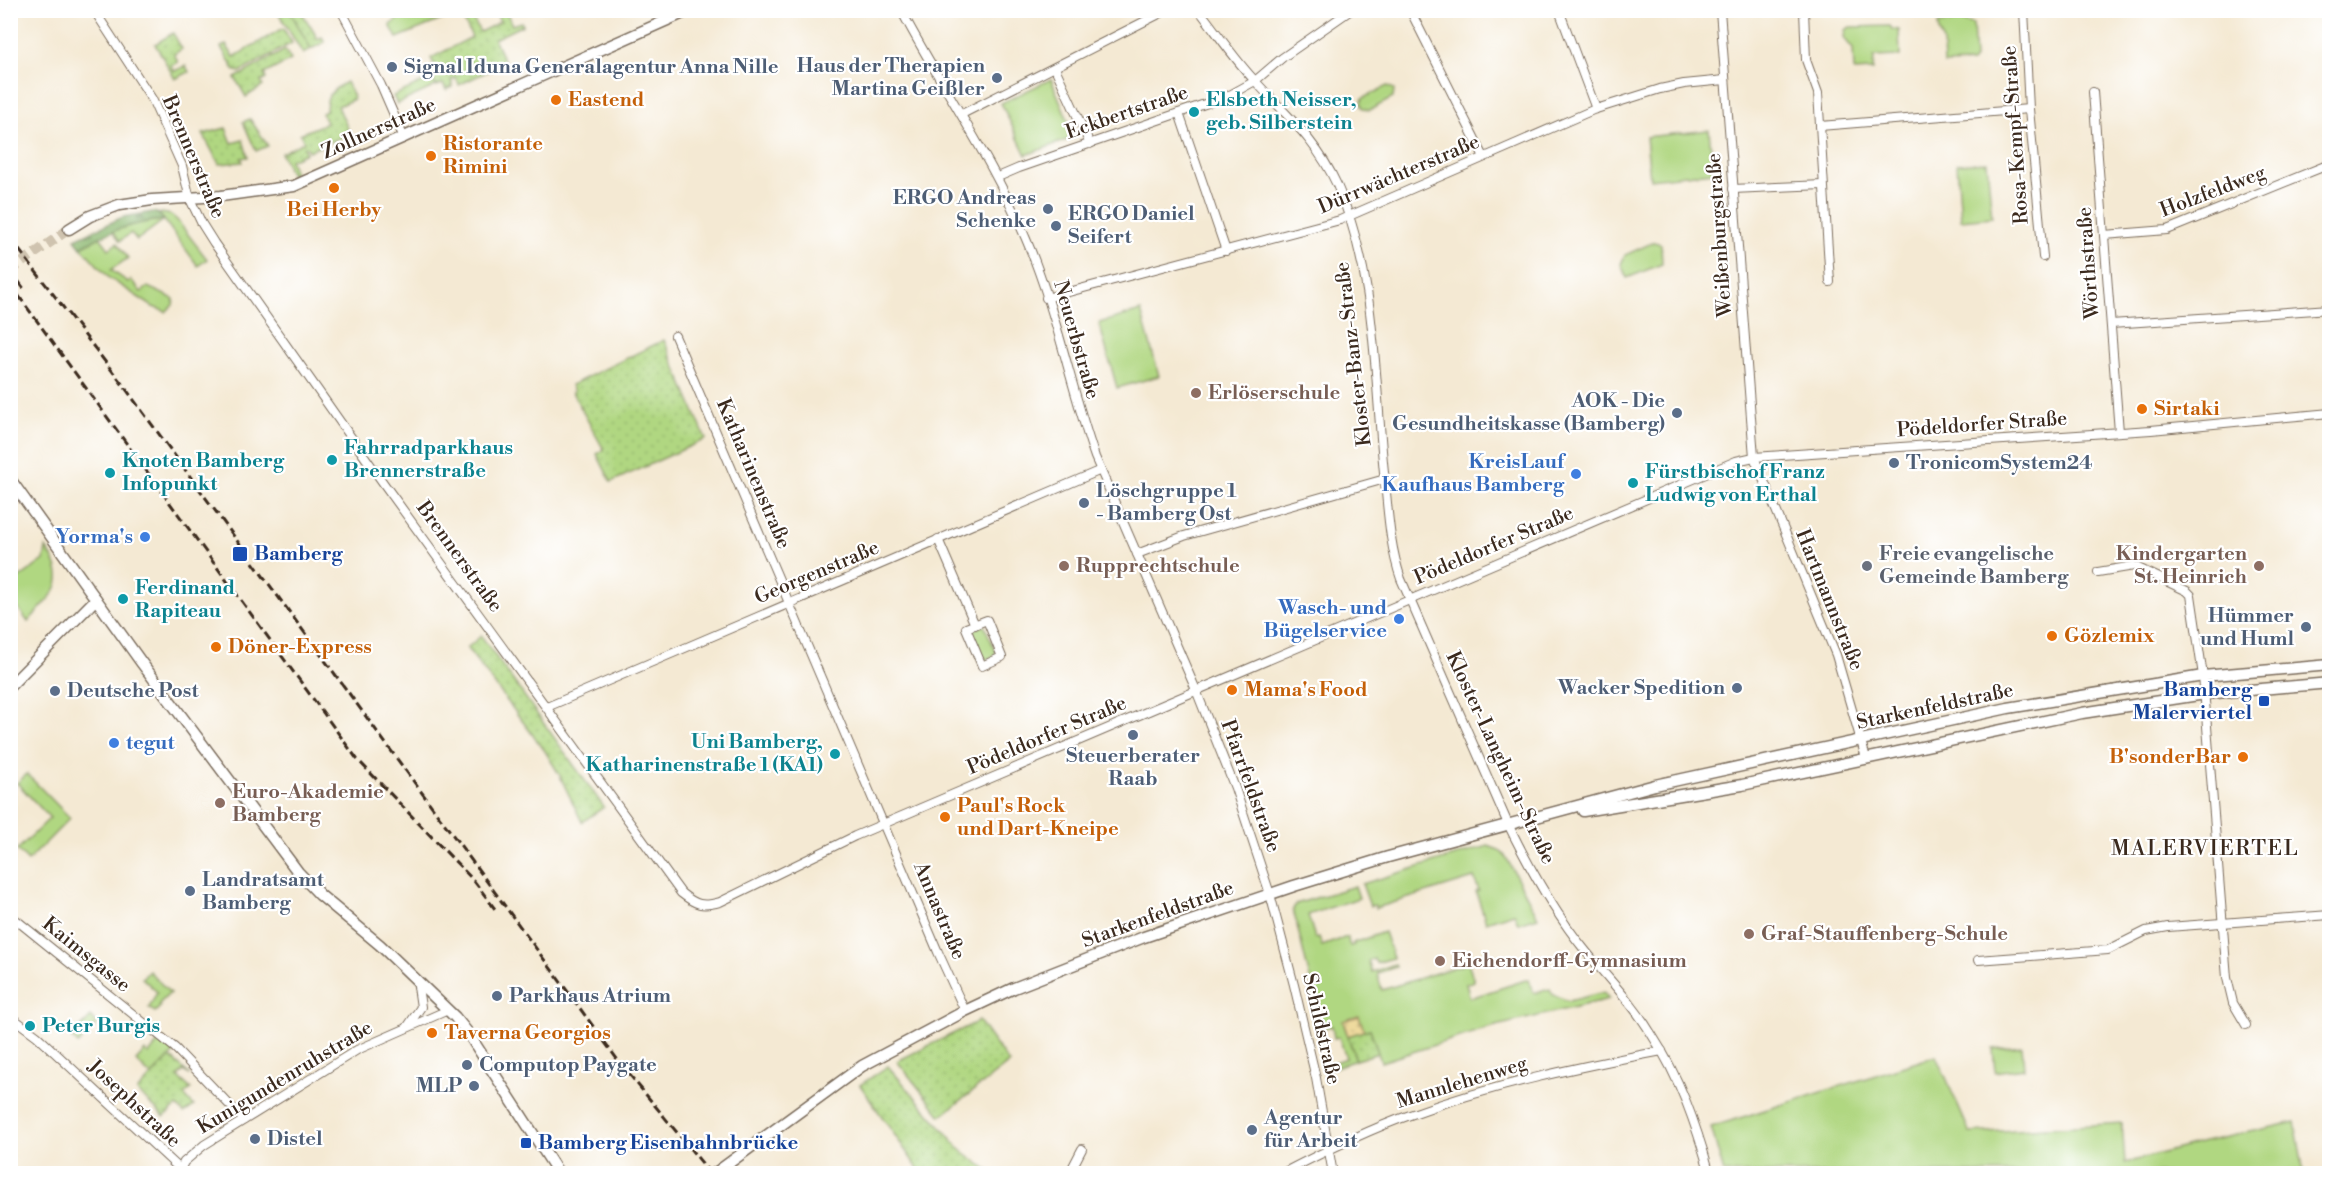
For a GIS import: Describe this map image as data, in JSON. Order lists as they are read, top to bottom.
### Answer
{
  "streets": {
    "street": [
      "Eckbertstraße",
      "Zollnerstraße",
      "Rosa-Kempf-Straße",
      "Brennerstraße",
      "Dürrwächterstraße",
      "Holzfeldweg",
      "Weißenburgstraße",
      "Wörthstraße",
      "Neuerbstraße",
      "Kloster-Banz-Straße",
      "Pödeldorfer Straße",
      "Katharinenstraße",
      "Georgenstraße",
      "Hartmannstraße",
      "Starkenfeldstraße",
      "Kloster-Langheim-Straße",
      "Pfarrfeldstraße",
      "Annastraße",
      "Kaimsgasse",
      "Schildstraße",
      "Kunigundenruhstraße",
      "Mannlehenweg",
      "Josephstraße"
    ]
  },
  "crossings": [
    ["Eckbertstraße", "Neuerbstraße"],
    ["Eckbertstraße", "Kloster-Banz-Straße"],
    ["Zollnerstraße", "Brennerstraße"],
    ["Brennerstraße", "Pödeldorfer Straße"],
    ["Brennerstraße", "Georgenstraße"],
    ["Dürrwächterstraße", "Weißenburgstraße"],
    ["Dürrwächterstraße", "Neuerbstraße"],
    ["Dürrwächterstraße", "Kloster-Banz-Straße"],
    ["Holzfeldweg", "Wörthstraße"],
    ["Weißenburgstraße", "Pödeldorfer Straße"],
    ["Weißenburgstraße", "Hartmannstraße"],
    ["Wörthstraße", "Pödeldorfer Straße"],
    ["Neuerbstraße", "Pödeldorfer Straße"],
    ["Neuerbstraße", "Georgenstraße"],
    ["Neuerbstraße", "Pfarrfeldstraße"],
    ["Kloster-Banz-Straße", "Pödeldorfer Straße"],
    ["Kloster-Banz-Straße", "Kloster-Langheim-Straße"],
    ["Pödeldorfer Straße", "Katharinenstraße"],
    ["Pödeldorfer Straße", "Hartmannstraße"],
    ["Pödeldorfer Straße", "Kloster-Langheim-Straße"],
    ["Pödeldorfer Straße", "Pfarrfeldstraße"],
    ["Pödeldorfer Straße", "Annastraße"],
    ["Katharinenstraße", "Georgenstraße"],
    ["Katharinenstraße", "Annastraße"],
    ["Hartmannstraße", "Starkenfeldstraße"],
    ["Starkenfeldstraße", "Kloster-Langheim-Straße"],
    ["Starkenfeldstraße", "Pfarrfeldstraße"],
    ["Starkenfeldstraße", "Annastraße"],
    ["Starkenfeldstraße", "Schildstraße"],
    ["Kloster-Langheim-Straße", "Mannlehenweg"],
    ["Pfarrfeldstraße", "Schildstraße"],
    ["Kaimsgasse", "Kunigundenruhstraße"],
    ["Schildstraße", "Mannlehenweg"],
    ["Kunigundenruhstraße", "Josephstraße"]
  ],
  "districts": ["MALERVIERTEL"],
  "places": {
    "other": [
      "Signal Iduna Generalagentur Anna Nille",
      "Haus der Therapien Martina Geißler",
      "Eastend",
      "Elsbeth Neisser, geb. Silberstein",
      "Ristorante Rimini",
      "Bei Herby",
      "ERGO Andreas Schenke",
      "ERGO Daniel Seifert",
      "Erlöserschule",
      "Sirtaki",
      "AOK - Die Gesundheitskasse (Bamberg)",
      "Fahrradparkhaus Brennerstraße",
      "TronicomSystem24",
      "Knoten Bamberg Infopunkt",
      "KreisLauf Kaufhaus Bamberg",
      "Fürstbischof Franz Ludwig von Erthal",
      "Löschgruppe 1 - Bamberg Ost",
      "Yorma's",
      "Rupprechtschule",
      "Freie evangelische Gemeinde Bamberg",
      "Kindergarten St. Heinrich",
      "Ferdinand Rapiteau",
      "Wasch- und Bügelservice",
      "Hümmer und Huml",
      "Gözlemix",
      "Döner-Express",
      "Wacker Spedition",
      "Mama's Food",
      "Deutsche Post",
      "Steuerberater Raab",
      "tegut",
      "Uni Bamberg, Katharinenstraße 1 (KA1)",
      "B'sonderBar",
      "Euro-Akademie Bamberg",
      "Paul's Rock und Dart-Kneipe",
      "Landratsamt Bamberg",
      "Graf-Stauffenberg-Schule",
      "Eichendorff-Gymnasium",
      "Parkhaus Atrium",
      "Peter Burgis",
      "Taverna Georgios",
      "Computop Paygate",
      "MLP",
      "Agentur für Arbeit",
      "Distel"
    ],
    "transit": ["Bamberg", "Bamberg Malerviertel", "Bamberg Eisenbahnbrücke"]
  }
}
